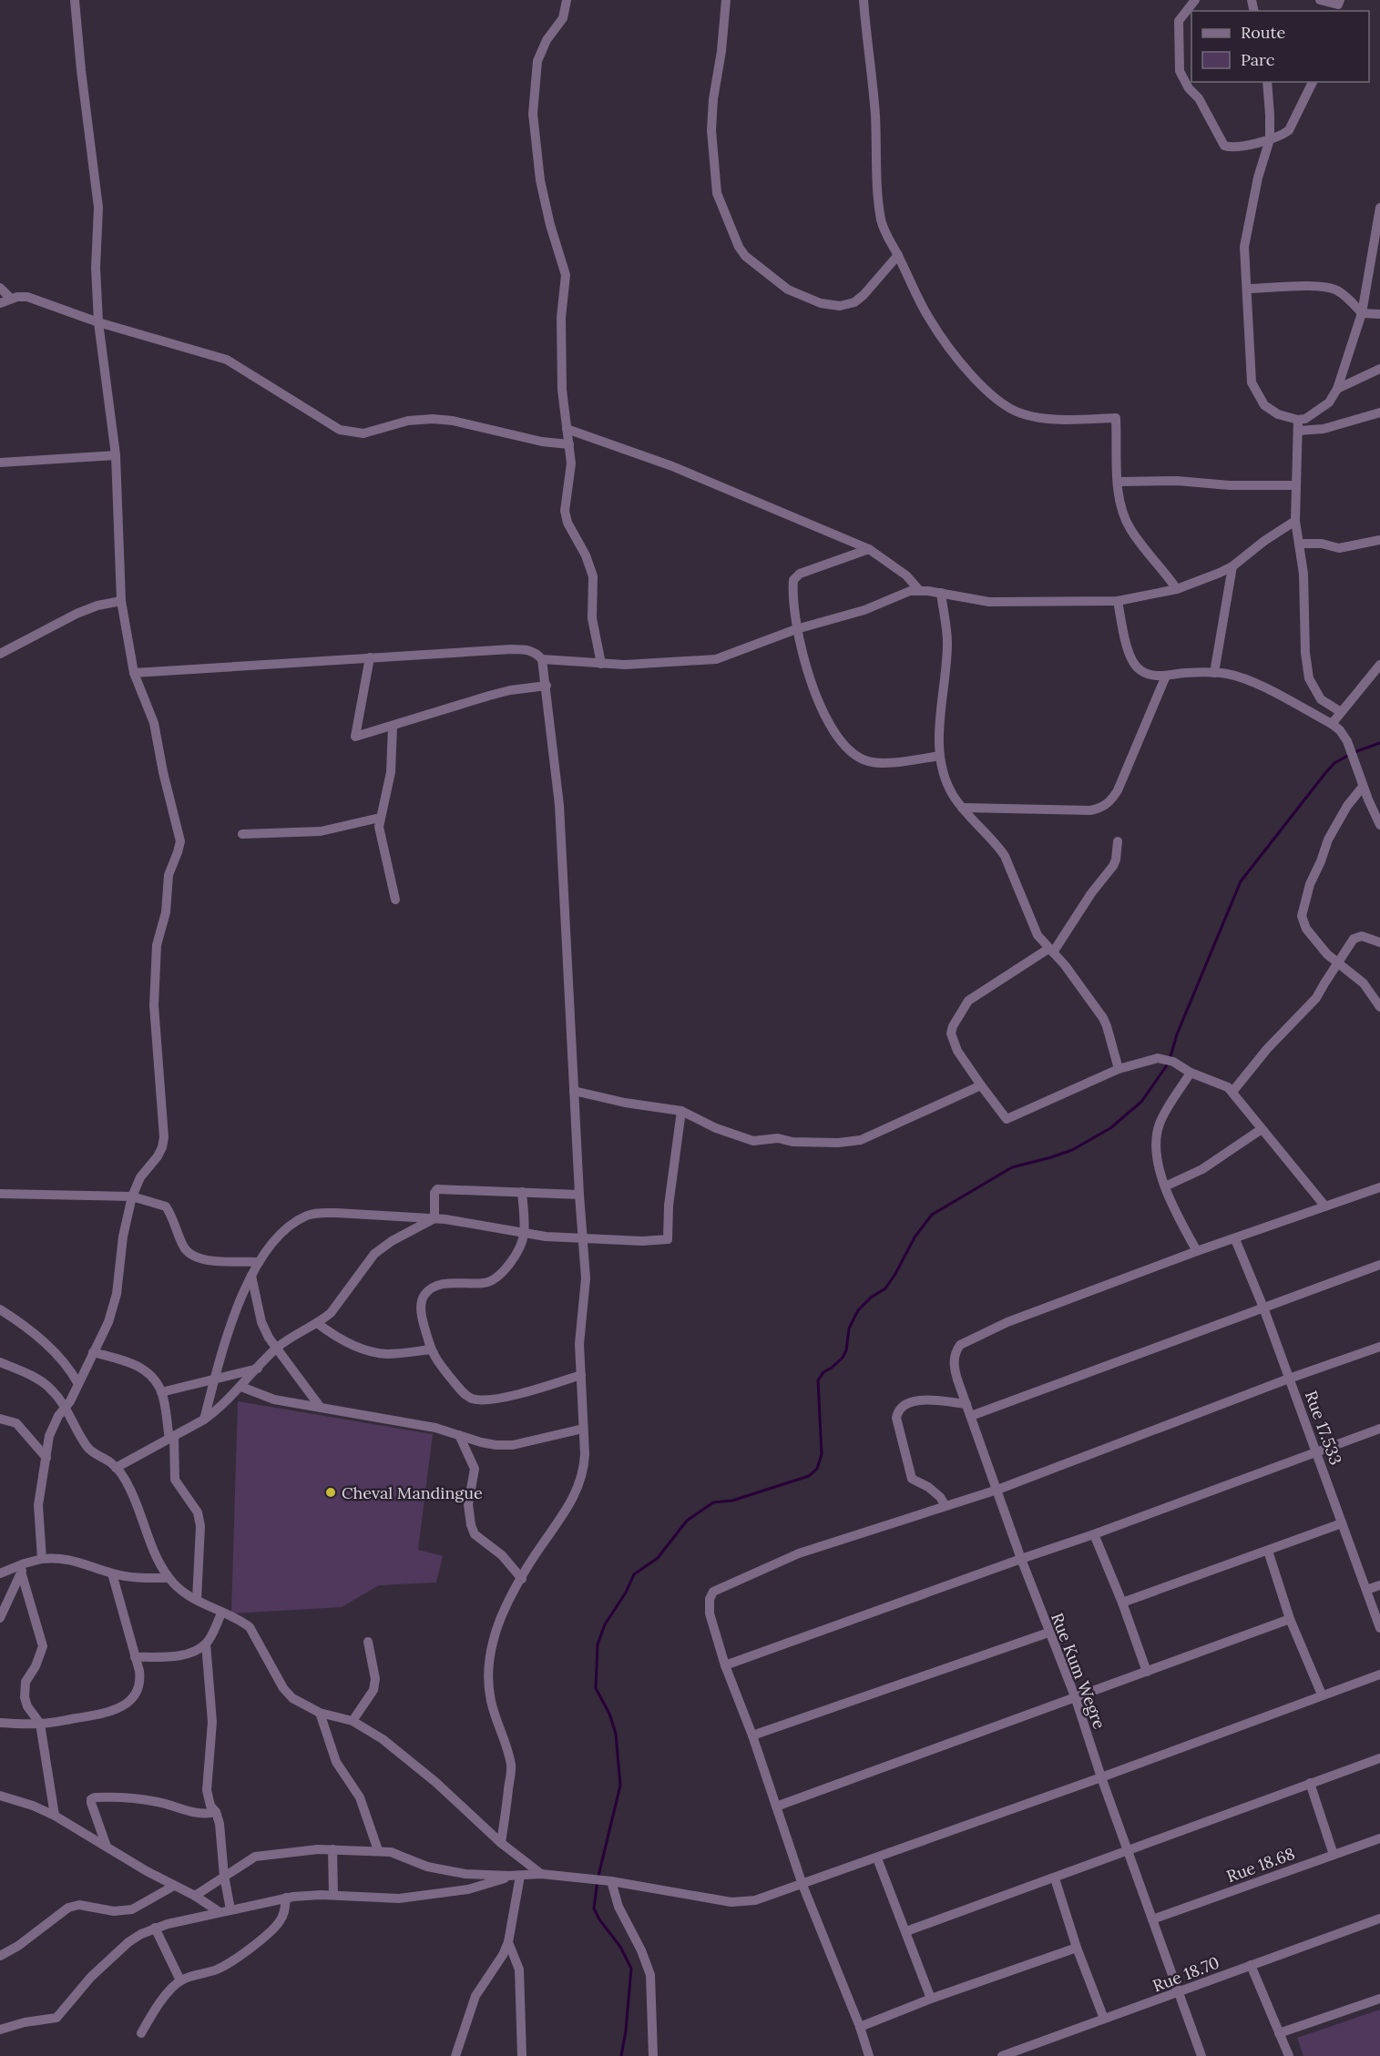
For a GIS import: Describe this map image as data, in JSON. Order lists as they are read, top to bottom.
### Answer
{
  "streets": {
    "street": [
      "Rue 17.533",
      "Rue Kum Wegre",
      "Rue 18.68",
      "Rue 18.70"
    ]
  },
  "crossings": [
    ["Rue Kum Wegre", "Rue 18.68"],
    ["Rue Kum Wegre", "Rue 18.70"]
  ],
  "places": ["Cheval Mandingue"],
  "legend": ["Route", "Parc"]
}
